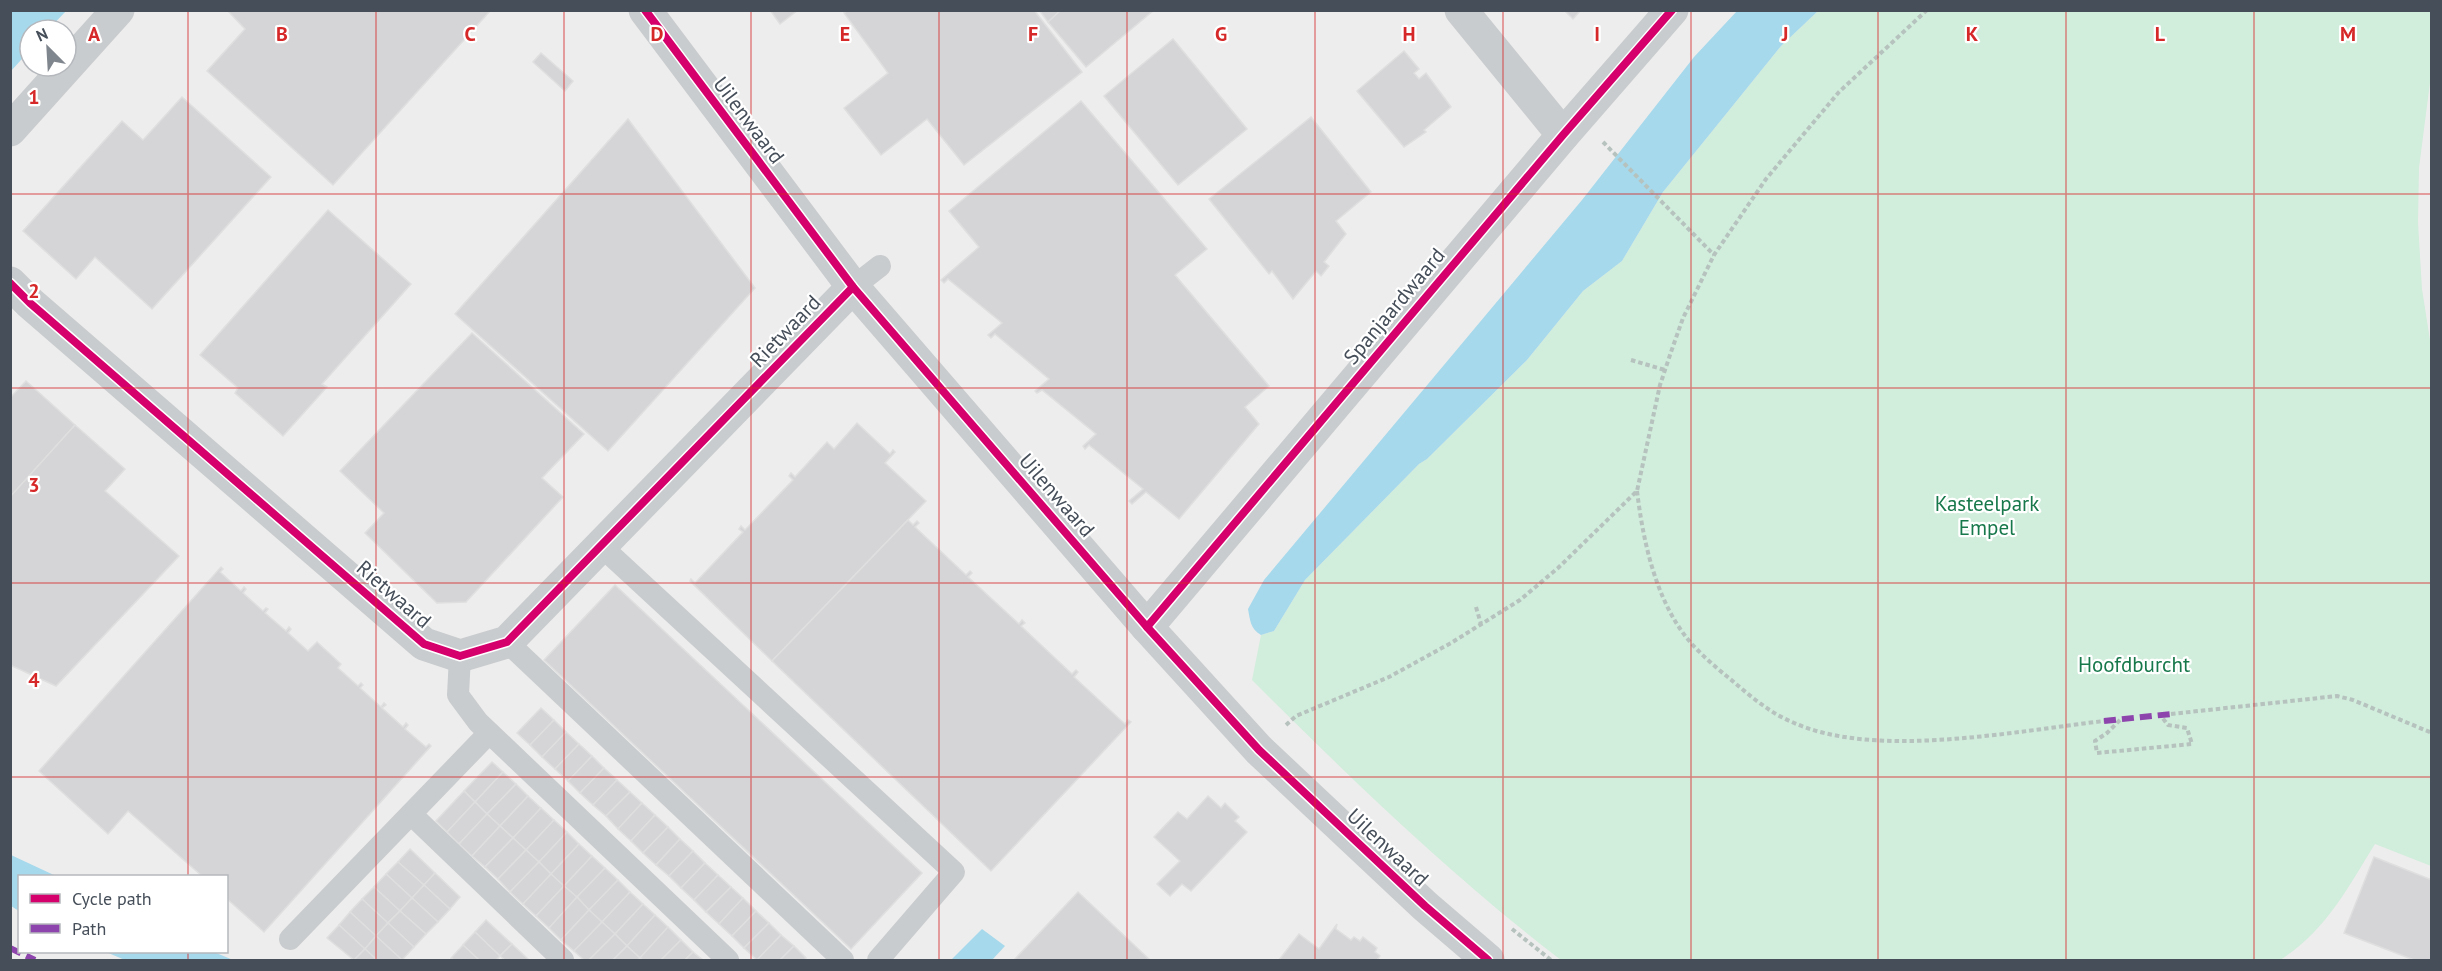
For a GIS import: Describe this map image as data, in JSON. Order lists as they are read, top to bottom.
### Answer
{
  "streets": {
    "street": ["Uilenwaard", "Spanjaardwaard", "Rietwaard"]
  },
  "crossings": [
    ["Uilenwaard", "Spanjaardwaard"],
    ["Uilenwaard", "Rietwaard"]
  ],
  "parks": ["Kasteelpark Empel", "Hoofdburcht"],
  "legend": ["Cycle path", "Path"],
  "north": "top left",
  "grid": {
    "columns": [
      "A",
      "B",
      "C",
      "D",
      "E",
      "F",
      "G",
      "H",
      "I",
      "J",
      "K",
      "L",
      "M"
    ],
    "rows": [
      "1",
      "2",
      "3",
      "4"
    ]
  }
}
